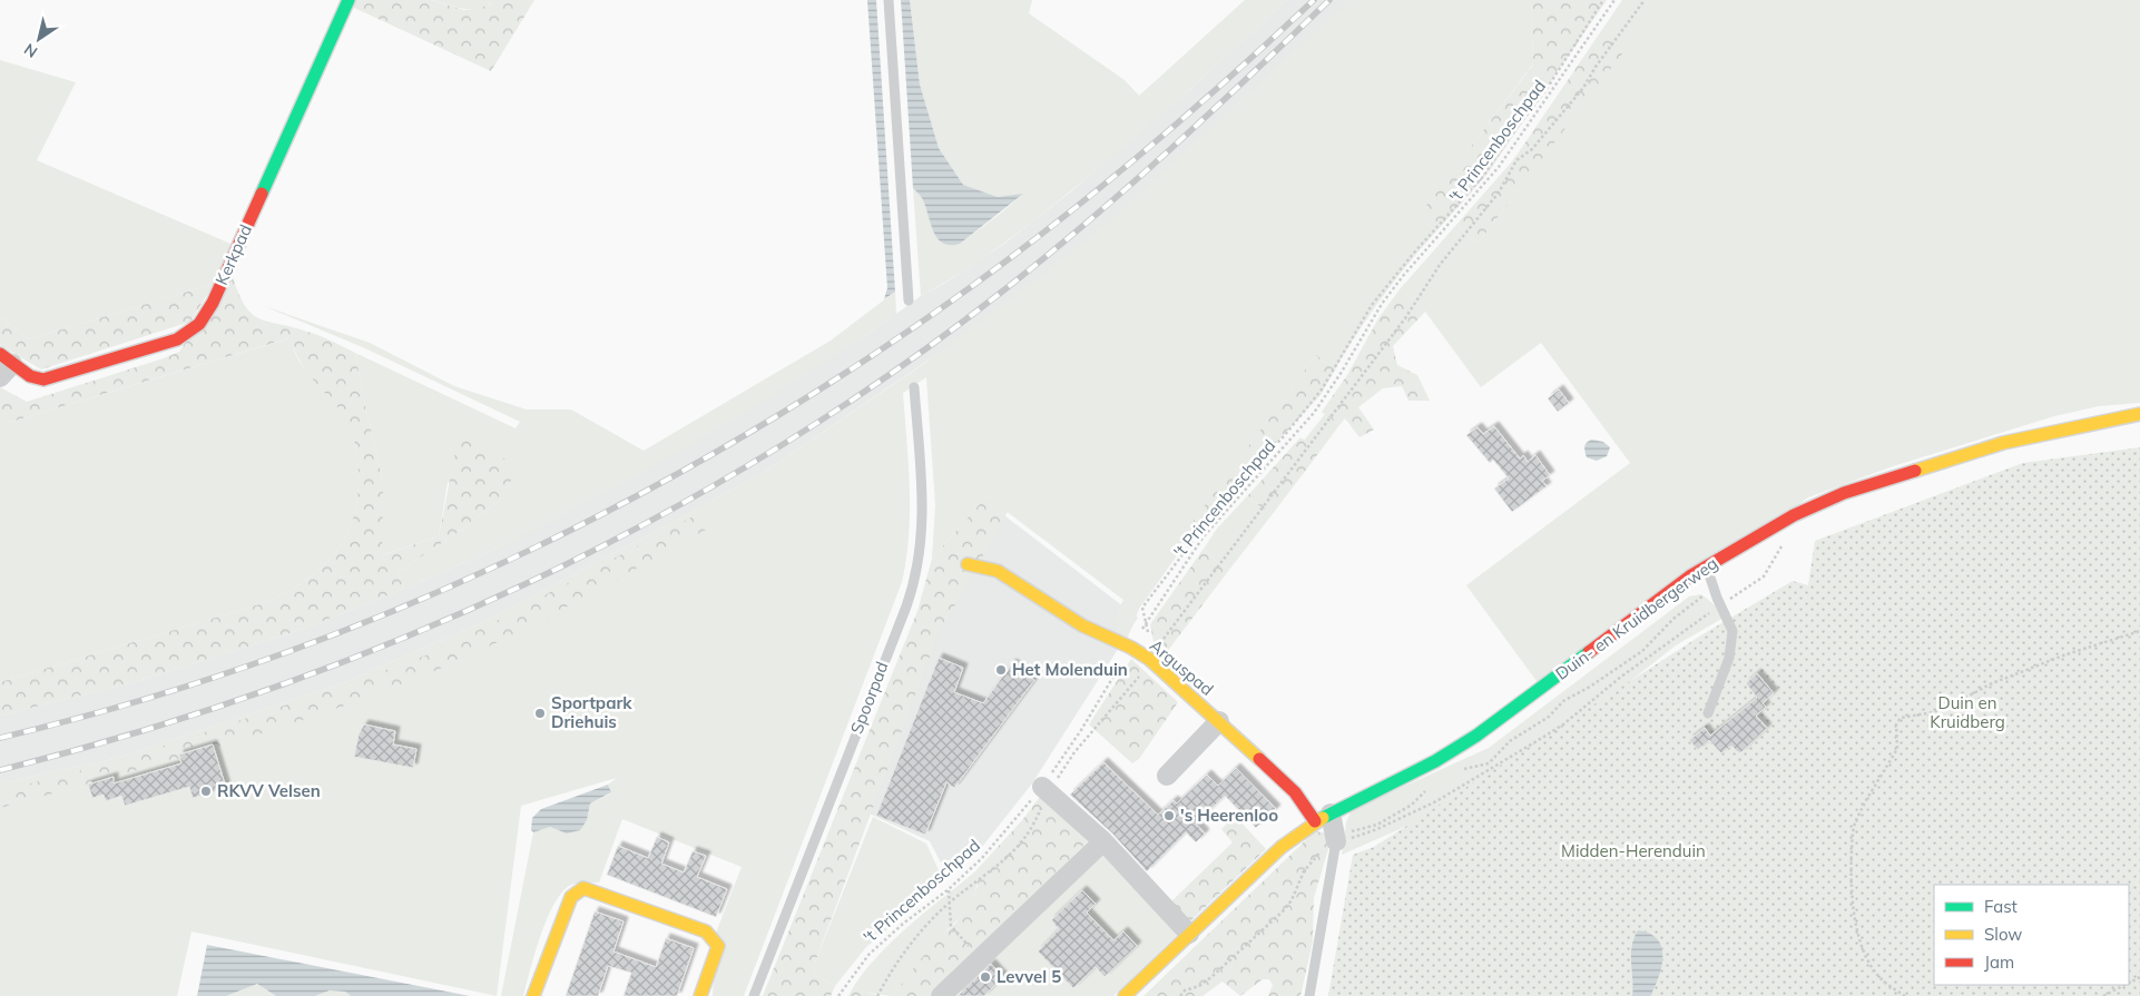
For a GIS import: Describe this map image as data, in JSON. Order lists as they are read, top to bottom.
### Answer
{
  "streets": {
    "street": ["Kerkpad", "Duin- en Kruidbergerweg", "Arguspad"],
    "lane": ["Spoorpad"],
    "path": ["'t Princenboschpad"]
  },
  "crossings": [
    ["'t Princenboschpad", "Arguspad"],
    ["Duin- en Kruidbergerweg", "Arguspad"]
  ],
  "parks": ["Duin en Kruidberg", "Midden-Herenduin"],
  "places": [
    "Het Molenduin",
    "Sportpark Driehuis",
    "RKVV Velsen",
    "'s Heerenloo",
    "Levvel 5"
  ],
  "legend": ["Fast", "Slow", "Jam"],
  "north": "bottom left"
}
